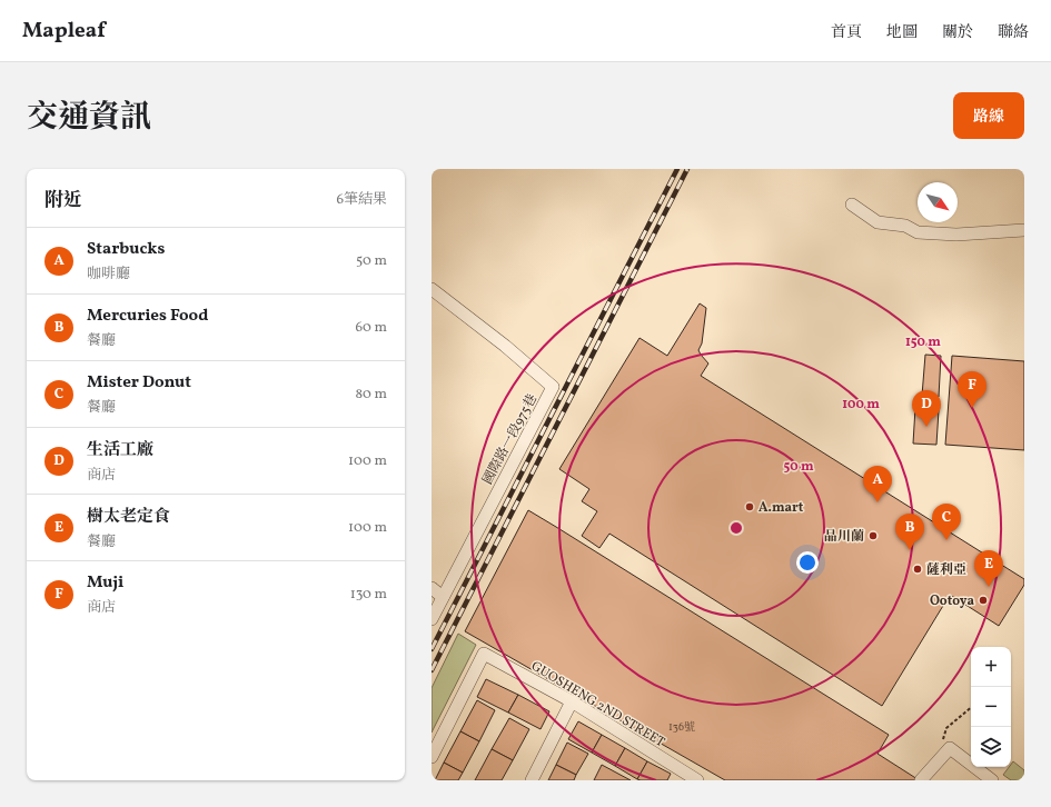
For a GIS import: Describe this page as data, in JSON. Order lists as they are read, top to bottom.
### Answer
{
  "streets": {
    "street": ["國際路一段975巷", "GUOSHENG 2ND STREET"]
  },
  "places": [
    "A.mart",
    "品川蘭",
    "薩利亞",
    "Ootoya"
  ],
  "house_numbers": ["136號"],
  "north": "bottom right",
  "page": {
    "header": "Mapleaf",
    "nav": [
      "首頁",
      "地圖",
      "關於",
      "聯絡"
    ],
    "title": "交通資訊",
    "buttons": "路線",
    "heading": ["附近", "6筆結果"],
    "list": [
      {
        "mark": "A",
        "name": "Starbucks",
        "note": "咖啡廳",
        "value": "50 m"
      },
      {
        "mark": "B",
        "name": "Mercuries Food",
        "note": "餐廳",
        "value": "60 m"
      },
      {
        "mark": "C",
        "name": "Mister Donut",
        "note": "餐廳",
        "value": "80 m"
      },
      {
        "mark": "D",
        "name": "生活工廠",
        "note": "商店",
        "value": "100 m"
      },
      {
        "mark": "E",
        "name": "樹太老定食",
        "note": "餐廳",
        "value": "100 m"
      },
      {
        "mark": "F",
        "name": "Muji",
        "note": "商店",
        "value": "130 m"
      }
    ],
    "pins": [
      "F",
      "D",
      "A",
      "C",
      "B",
      "E"
    ],
    "map_buttons": ["+", "−"]
  },
  "rings": ["150 m", "100 m", "50 m"]
}
